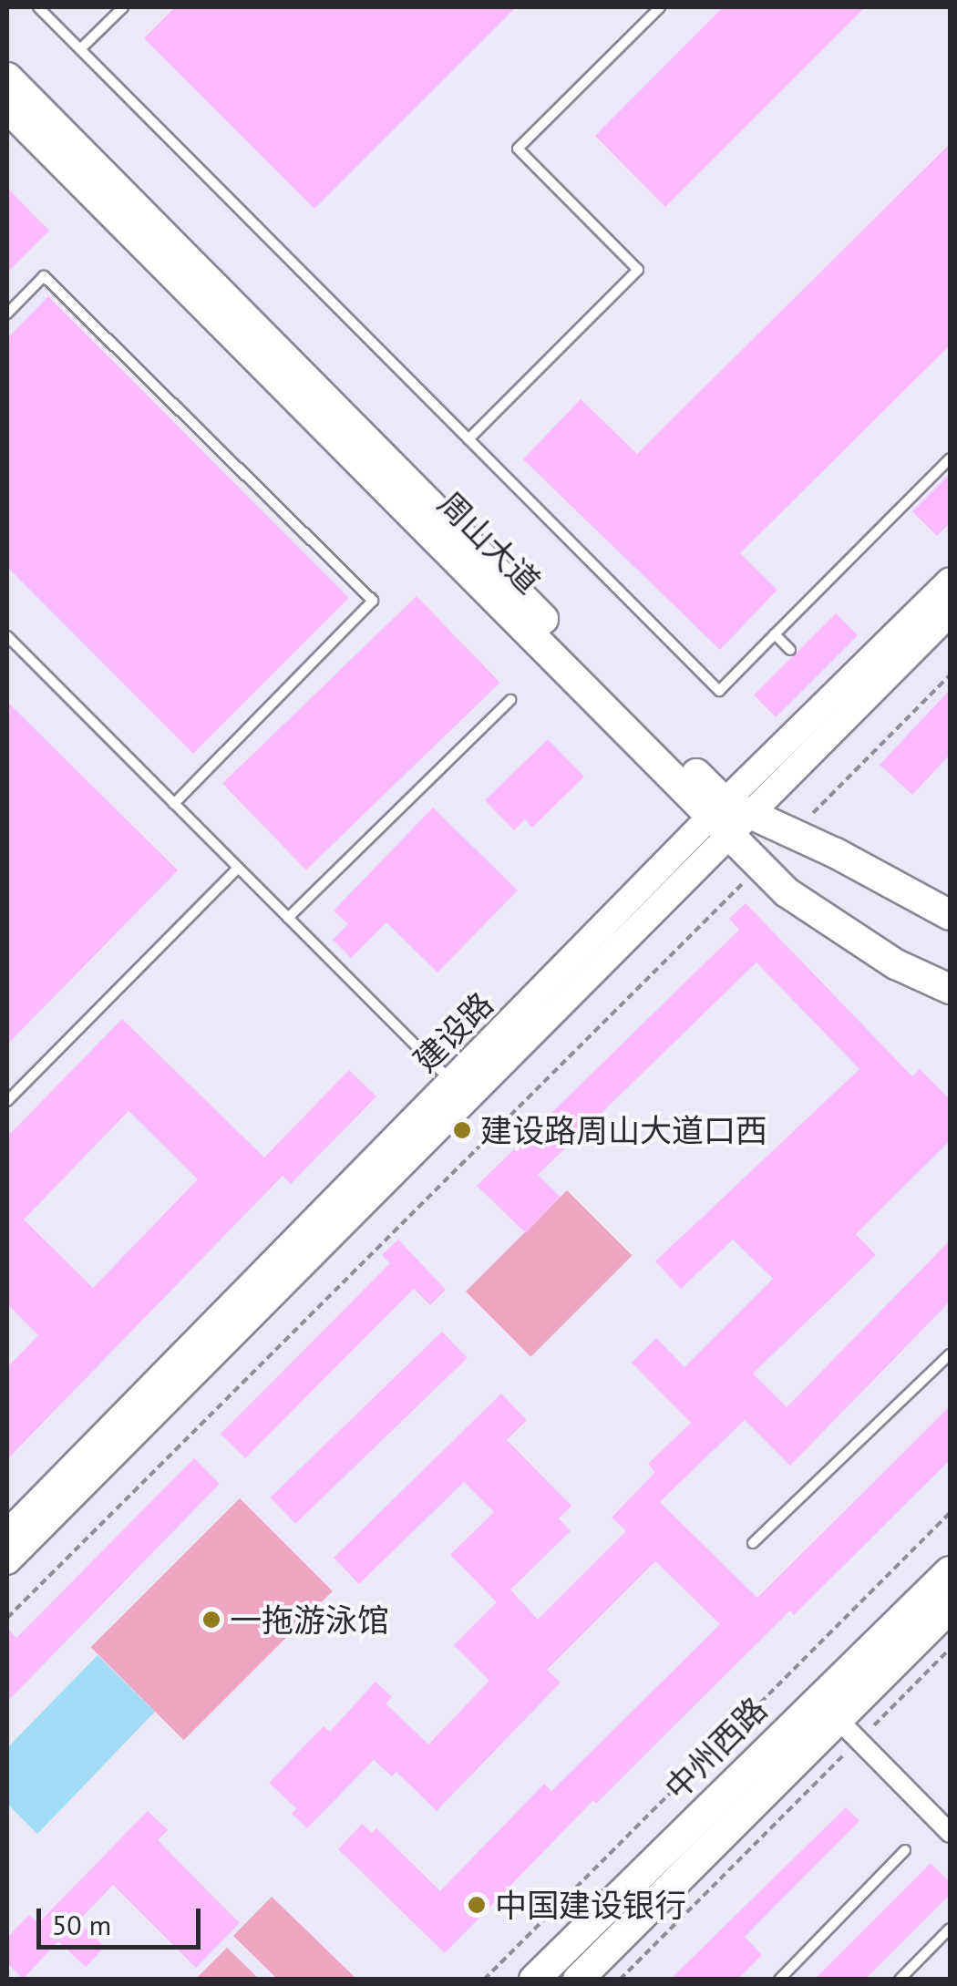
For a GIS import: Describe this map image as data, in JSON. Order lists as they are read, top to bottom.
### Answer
{
  "streets": {
    "main road": ["周山大道", "中州西路"],
    "street": ["建设路"]
  },
  "crossings": [
    ["周山大道", "建设路"]
  ],
  "places": ["建设路周山大道口西", "一拖游泳馆", "中国建设银行"],
  "scale_bar": "50 m"
}
